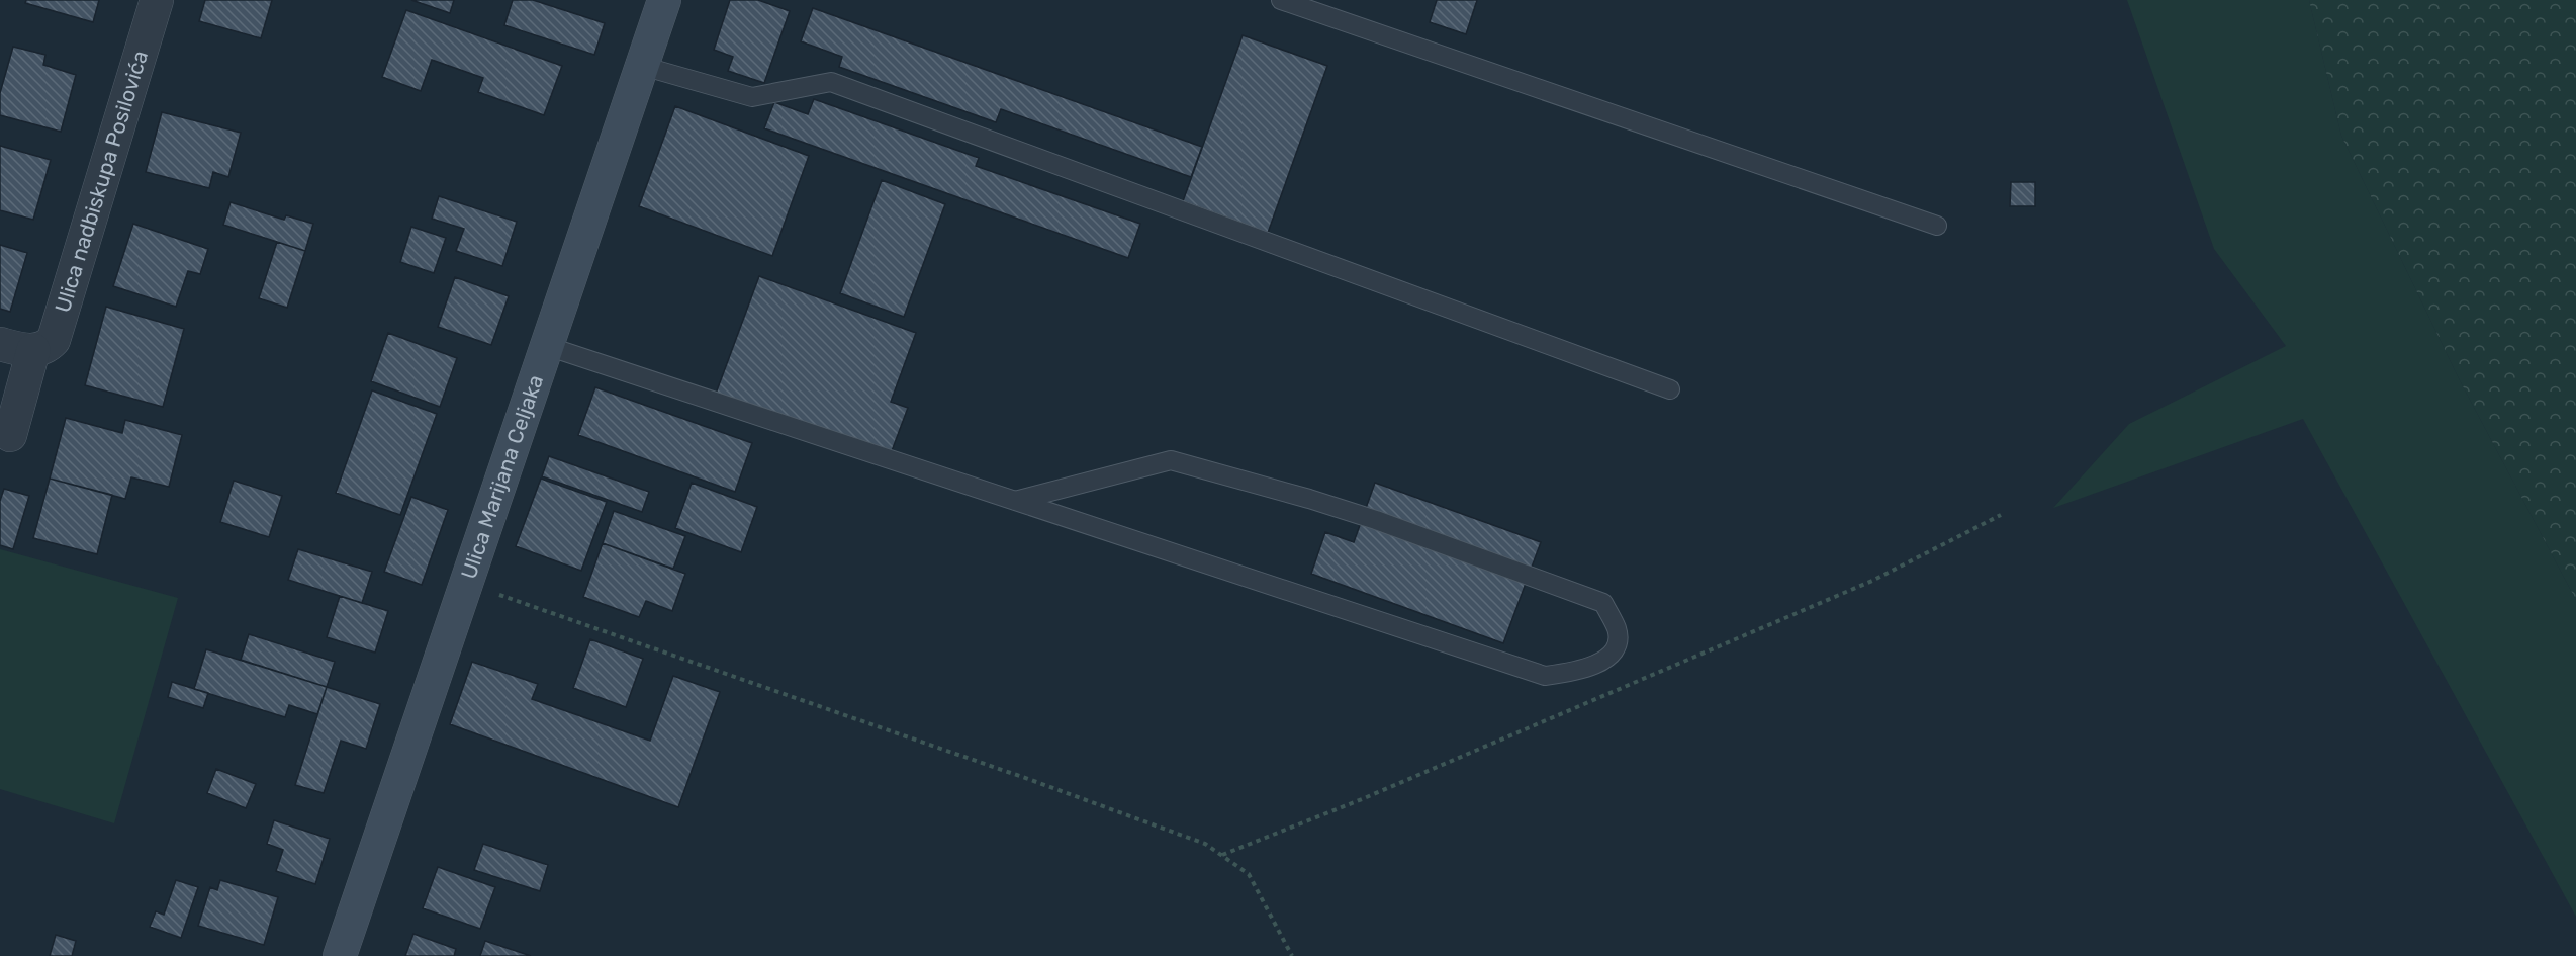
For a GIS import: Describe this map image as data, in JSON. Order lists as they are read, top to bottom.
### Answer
{
  "streets": {
    "main road": ["Ulica Marijana Celjaka"],
    "street": ["Ulica nadbiskupa Posilovića"]
  }
}
